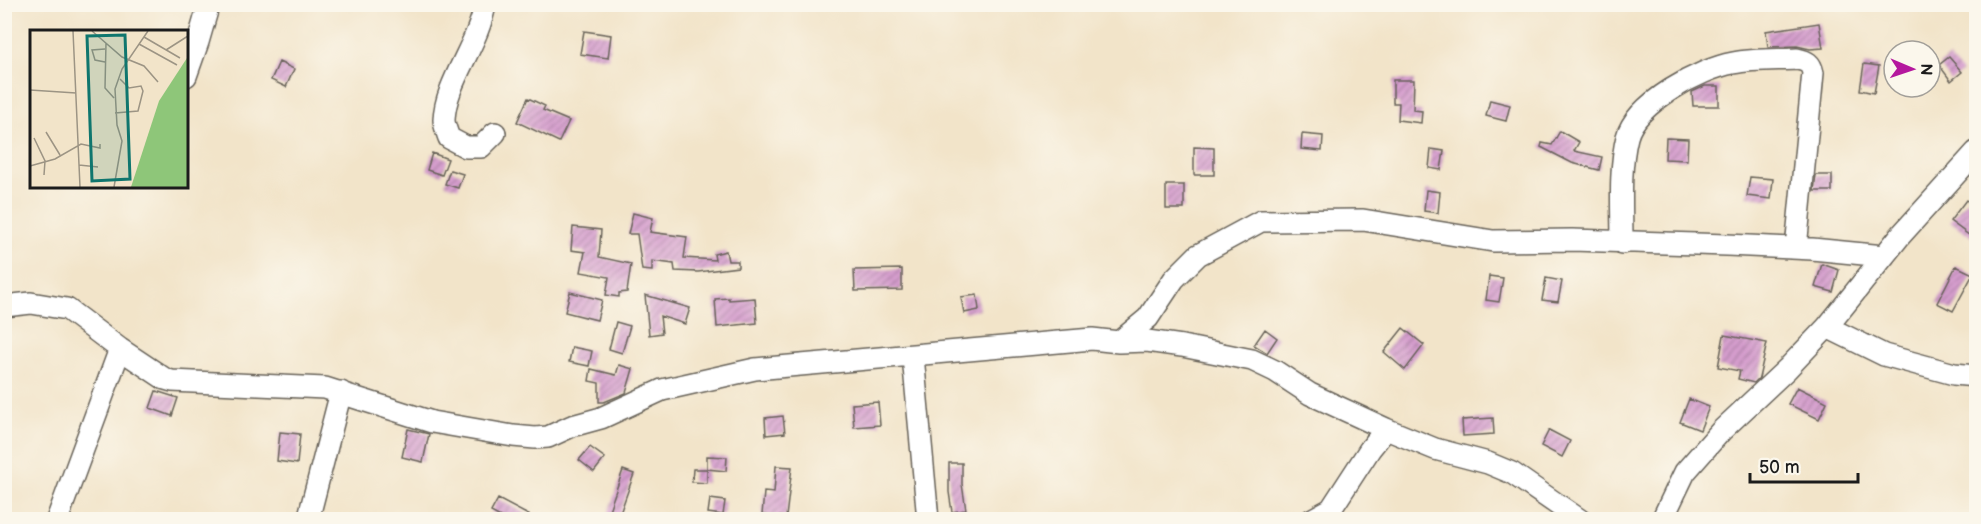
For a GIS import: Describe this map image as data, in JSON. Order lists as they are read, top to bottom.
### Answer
{
  "scale_bar": "50 m",
  "north": "right"
}
